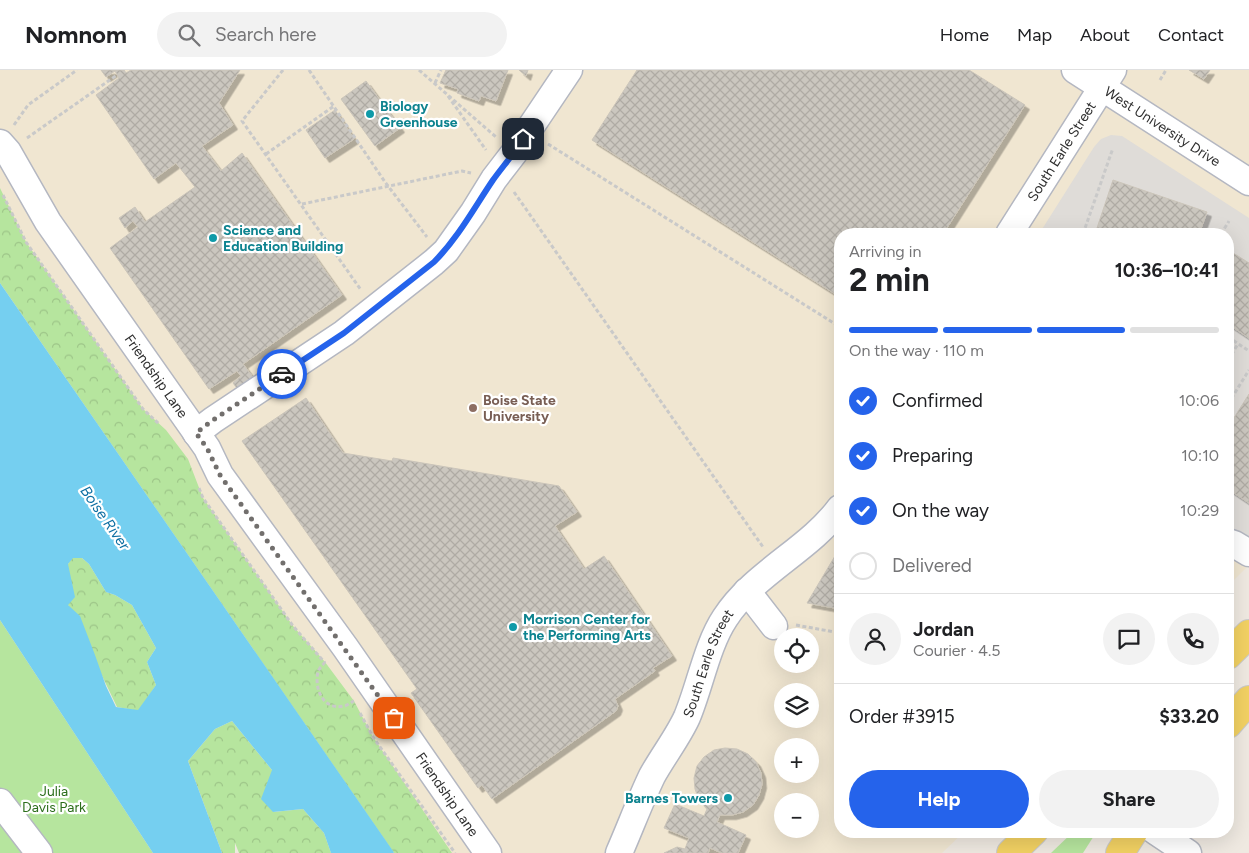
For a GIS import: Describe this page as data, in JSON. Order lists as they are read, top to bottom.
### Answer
{
  "streets": {
    "street": ["West University Drive", "South Earle Street", "Friendship Lane"]
  },
  "crossings": [
    ["West University Drive", "South Earle Street"]
  ],
  "water": ["Boise River"],
  "parks": ["Julia Davis Park"],
  "places": [
    "Biology Greenhouse",
    "Science and Education Building",
    "Boise State University",
    "Morrison Center for the Performing Arts",
    "Barnes Towers"
  ],
  "page": {
    "header": "Nomnom",
    "search": "Search here",
    "nav": [
      "Home",
      "Map",
      "About",
      "Contact"
    ],
    "heading": ["2 min", "Arriving in", "10:36–10:41"],
    "panel": [
      "Jordan",
      "Courier · 4.5",
      "Order #3915",
      "$33.20"
    ],
    "bar": "On the way · 110 m",
    "list": [
      ["Confirmed", "10:06"],
      ["Preparing", "10:10"],
      ["On the way", "10:29"],
      "Delivered"
    ],
    "map_buttons": ["+", "−"],
    "buttons": ["Help", "Share"]
  }
}
